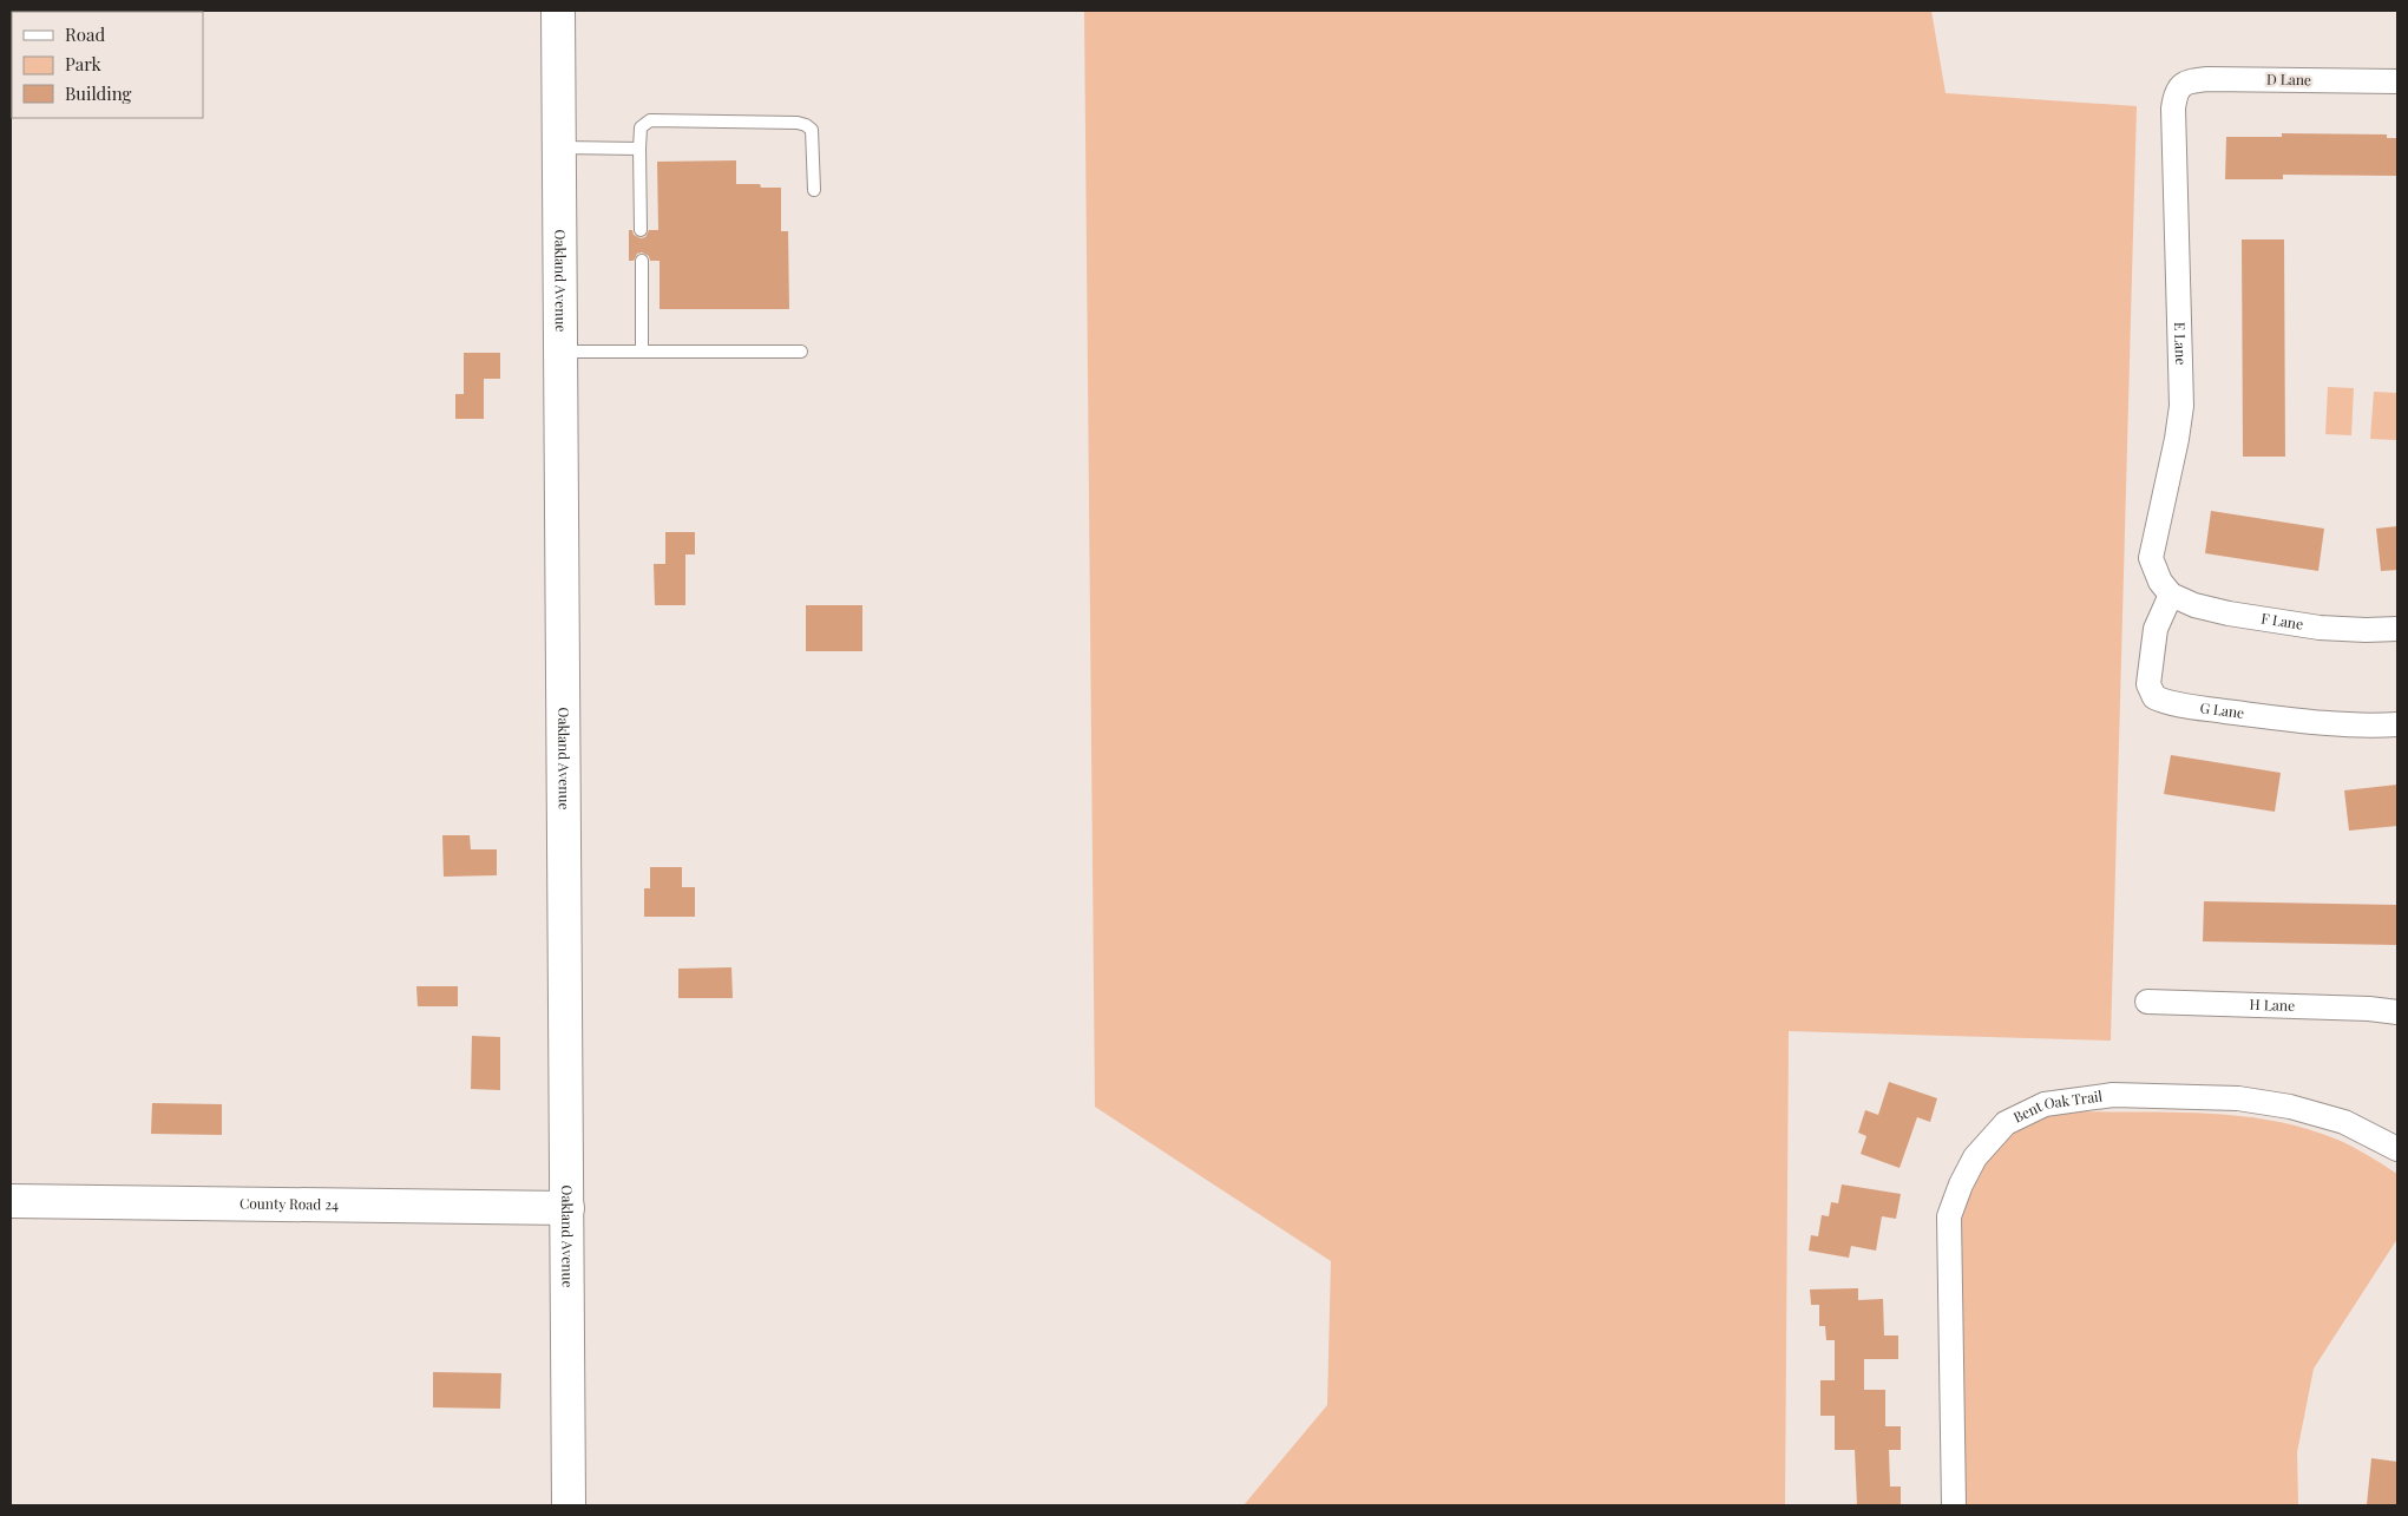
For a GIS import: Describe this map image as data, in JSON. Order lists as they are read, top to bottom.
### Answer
{
  "streets": {
    "street": [
      "D Lane",
      "Oakland Avenue",
      "E Lane",
      "F Lane",
      "G Lane",
      "H Lane",
      "Bent Oak Trail",
      "County Road 24"
    ]
  },
  "crossings": [
    ["D Lane", "E Lane"],
    ["Oakland Avenue", "County Road 24"],
    ["E Lane", "F Lane"],
    ["E Lane", "G Lane"],
    ["F Lane", "G Lane"]
  ],
  "legend": ["Road", "Park", "Building"]
}
